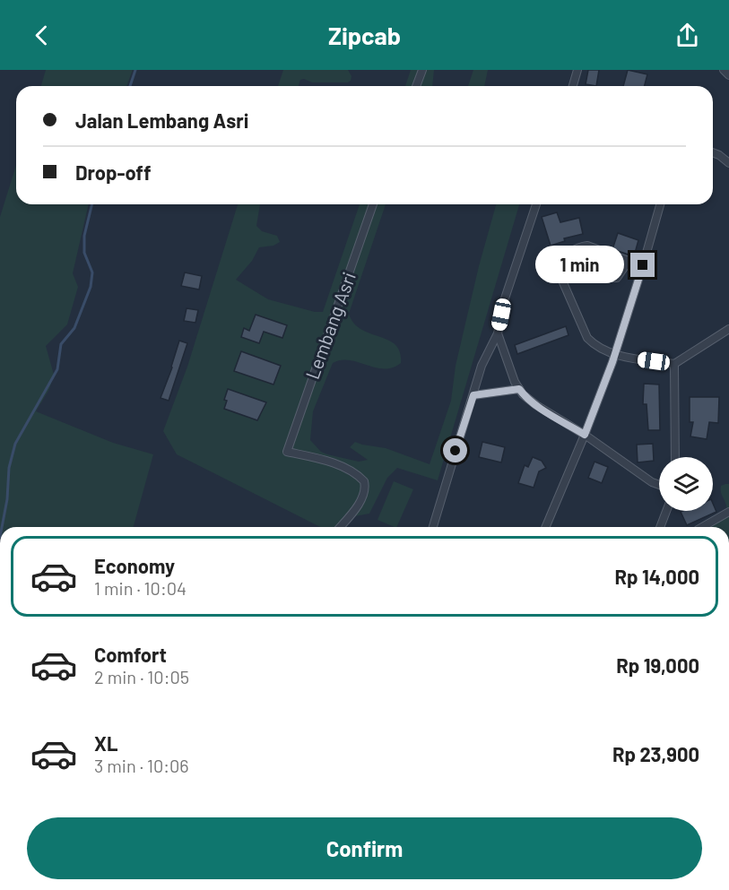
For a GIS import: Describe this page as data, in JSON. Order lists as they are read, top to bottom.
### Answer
{
  "streets": {
    "street": ["Lembang Asri"]
  },
  "page": {
    "header": "Zipcab",
    "banner": ["Jalan Lembang Asri", "Drop-off"],
    "bubble": "1 min",
    "list": [
      {
        "name": "Economy",
        "note": "1 min · 10:04",
        "value": "Rp 14,000"
      },
      {
        "name": "Comfort",
        "note": "2 min · 10:05",
        "value": "Rp 19,000"
      },
      {
        "name": "XL",
        "note": "3 min · 10:06",
        "value": "Rp 23,900"
      }
    ],
    "buttons": "Confirm"
  }
}
